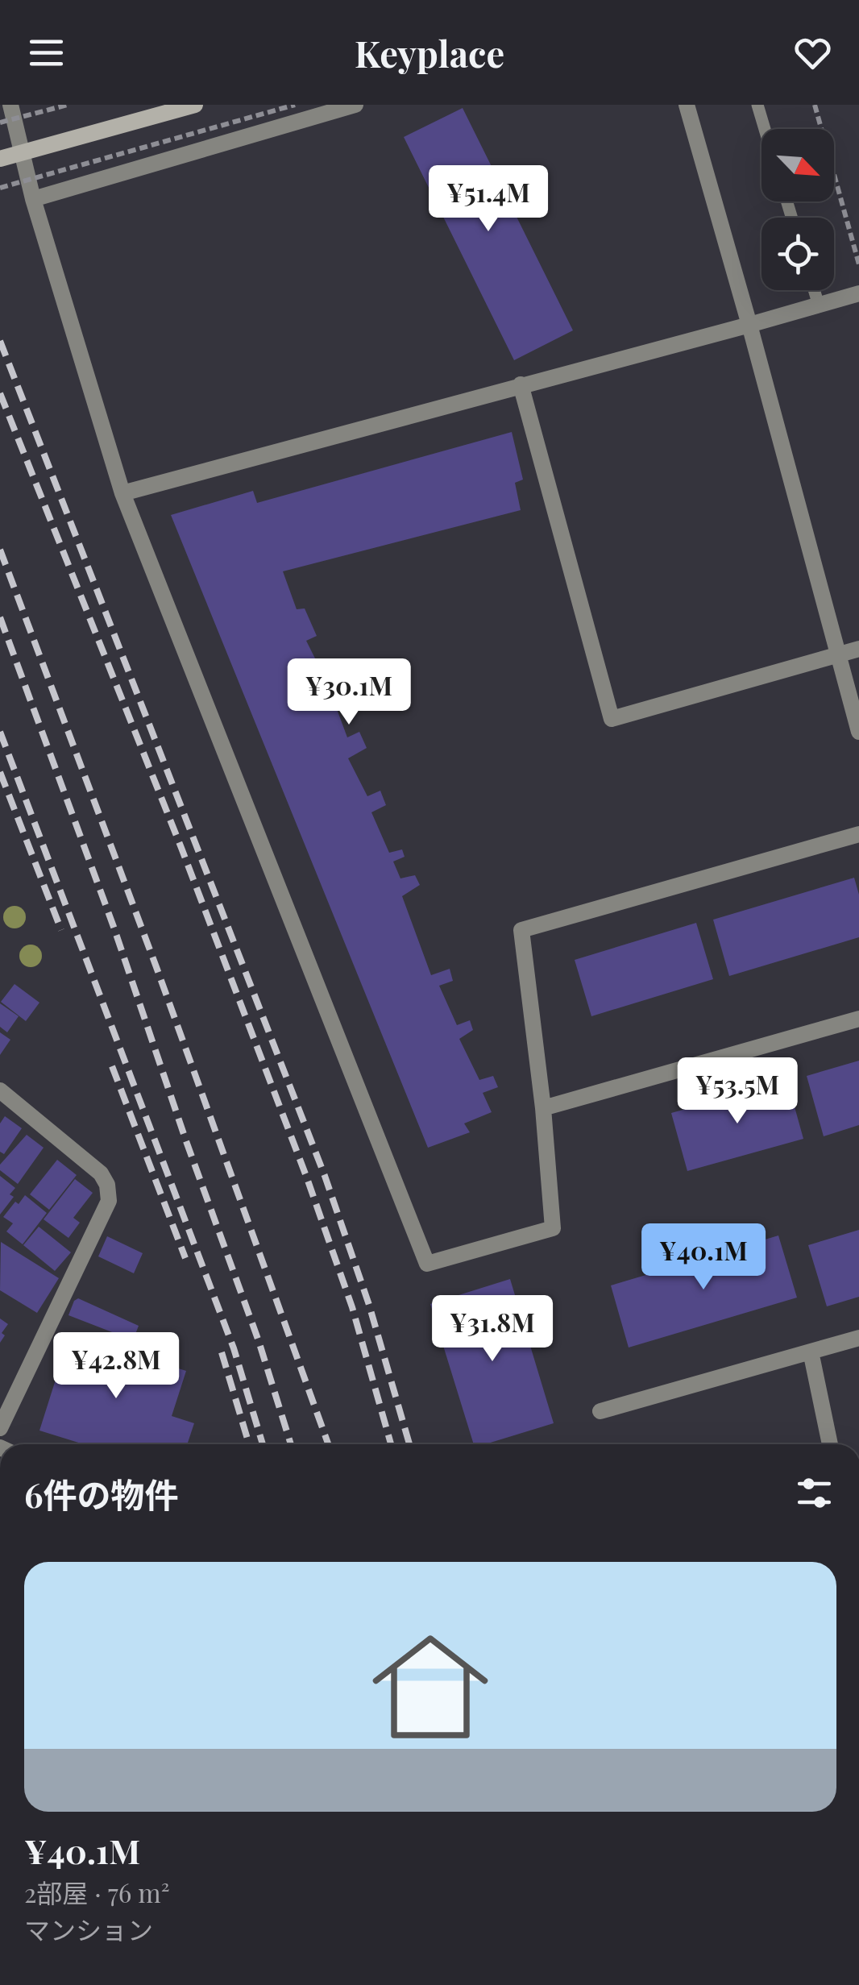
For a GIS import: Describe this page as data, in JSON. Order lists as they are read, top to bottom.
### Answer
{
  "north": "bottom right",
  "page": {
    "header": "Keyplace",
    "price": [
      "¥51.4M",
      "¥30.1M",
      "¥53.5M",
      "¥40.1M",
      "¥31.8M",
      "¥42.8M"
    ],
    "heading": "6件の物件",
    "list": [
      {
        "name": "¥40.1M",
        "note": "2部屋 · 76 m² · マンション"
      }
    ]
  }
}
